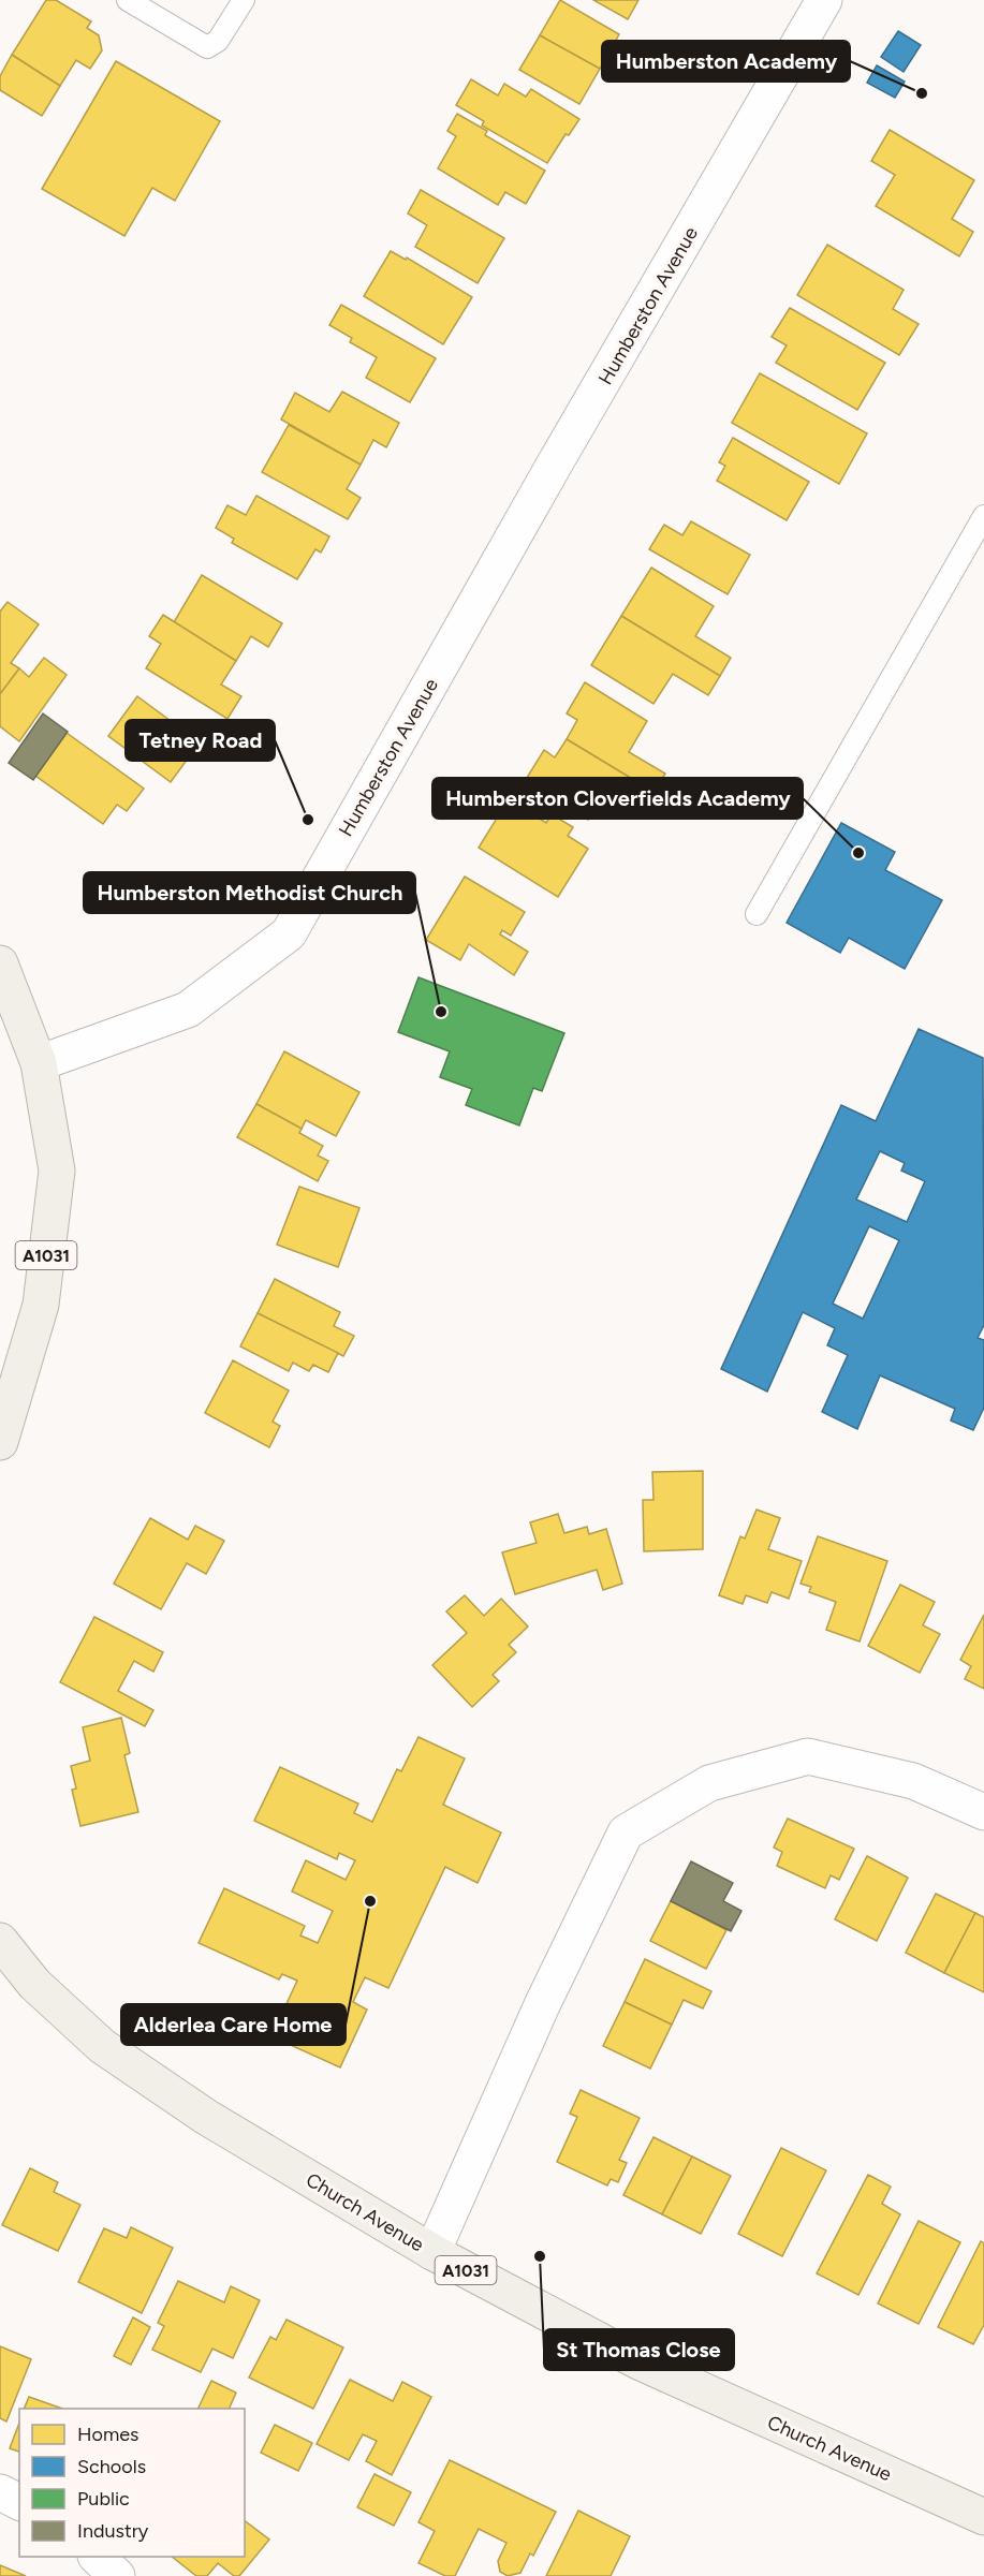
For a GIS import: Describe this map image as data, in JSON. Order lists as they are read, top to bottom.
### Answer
{
  "streets": {
    "main road": ["Humberston Avenue", "A1031", "Church Avenue"]
  },
  "crossings": [
    ["Humberston Avenue", "A1031"]
  ],
  "places": [
    "Humberston Academy",
    "Tetney Road",
    "Humberston Cloverfields Academy",
    "Humberston Methodist Church",
    "Alderlea Care Home",
    "St Thomas Close"
  ],
  "legend": [
    "Homes",
    "Schools",
    "Public",
    "Industry"
  ]
}
